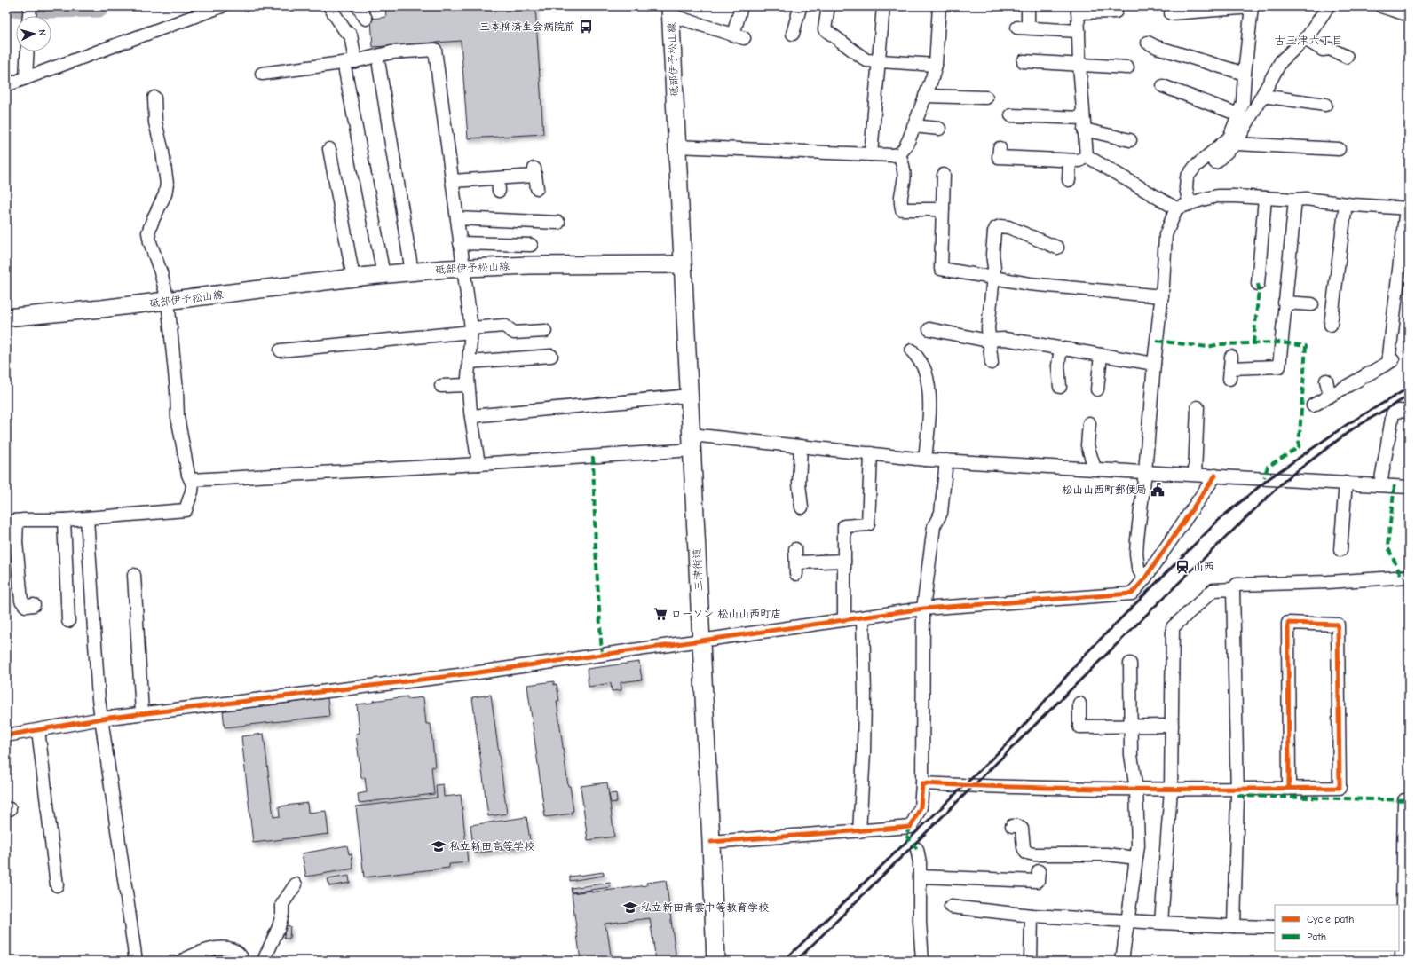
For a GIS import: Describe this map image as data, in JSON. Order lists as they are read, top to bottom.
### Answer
{
  "streets": {
    "main road": ["砥部伊予松山線", "三津街道"]
  },
  "crossings": [
    ["砥部伊予松山線", "三津街道"]
  ],
  "districts": ["古三津六丁目"],
  "places": {
    "bus stop": ["三本柳済生会病院前"],
    "public building": ["松山山西町郵便局"],
    "station": ["山西"],
    "supermarket": ["ローソン 松山山西町店"],
    "school or university": ["私立新田高等学校", "私立新田青雲中等教育学校"]
  },
  "legend": ["Cycle path", "Path"],
  "north": "right"
}
